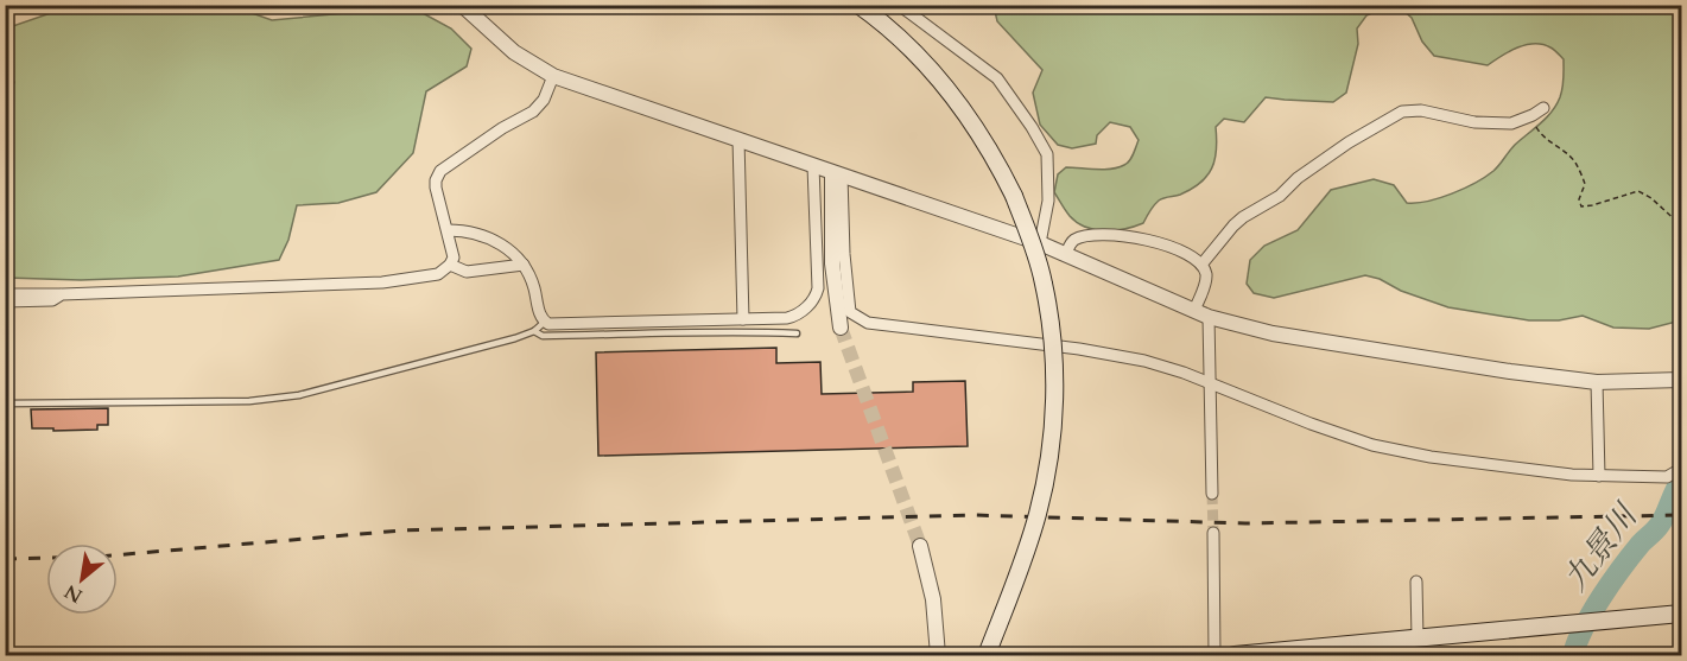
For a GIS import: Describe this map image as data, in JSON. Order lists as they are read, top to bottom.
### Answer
{
  "water": ["九景川"],
  "north": "bottom left"
}
